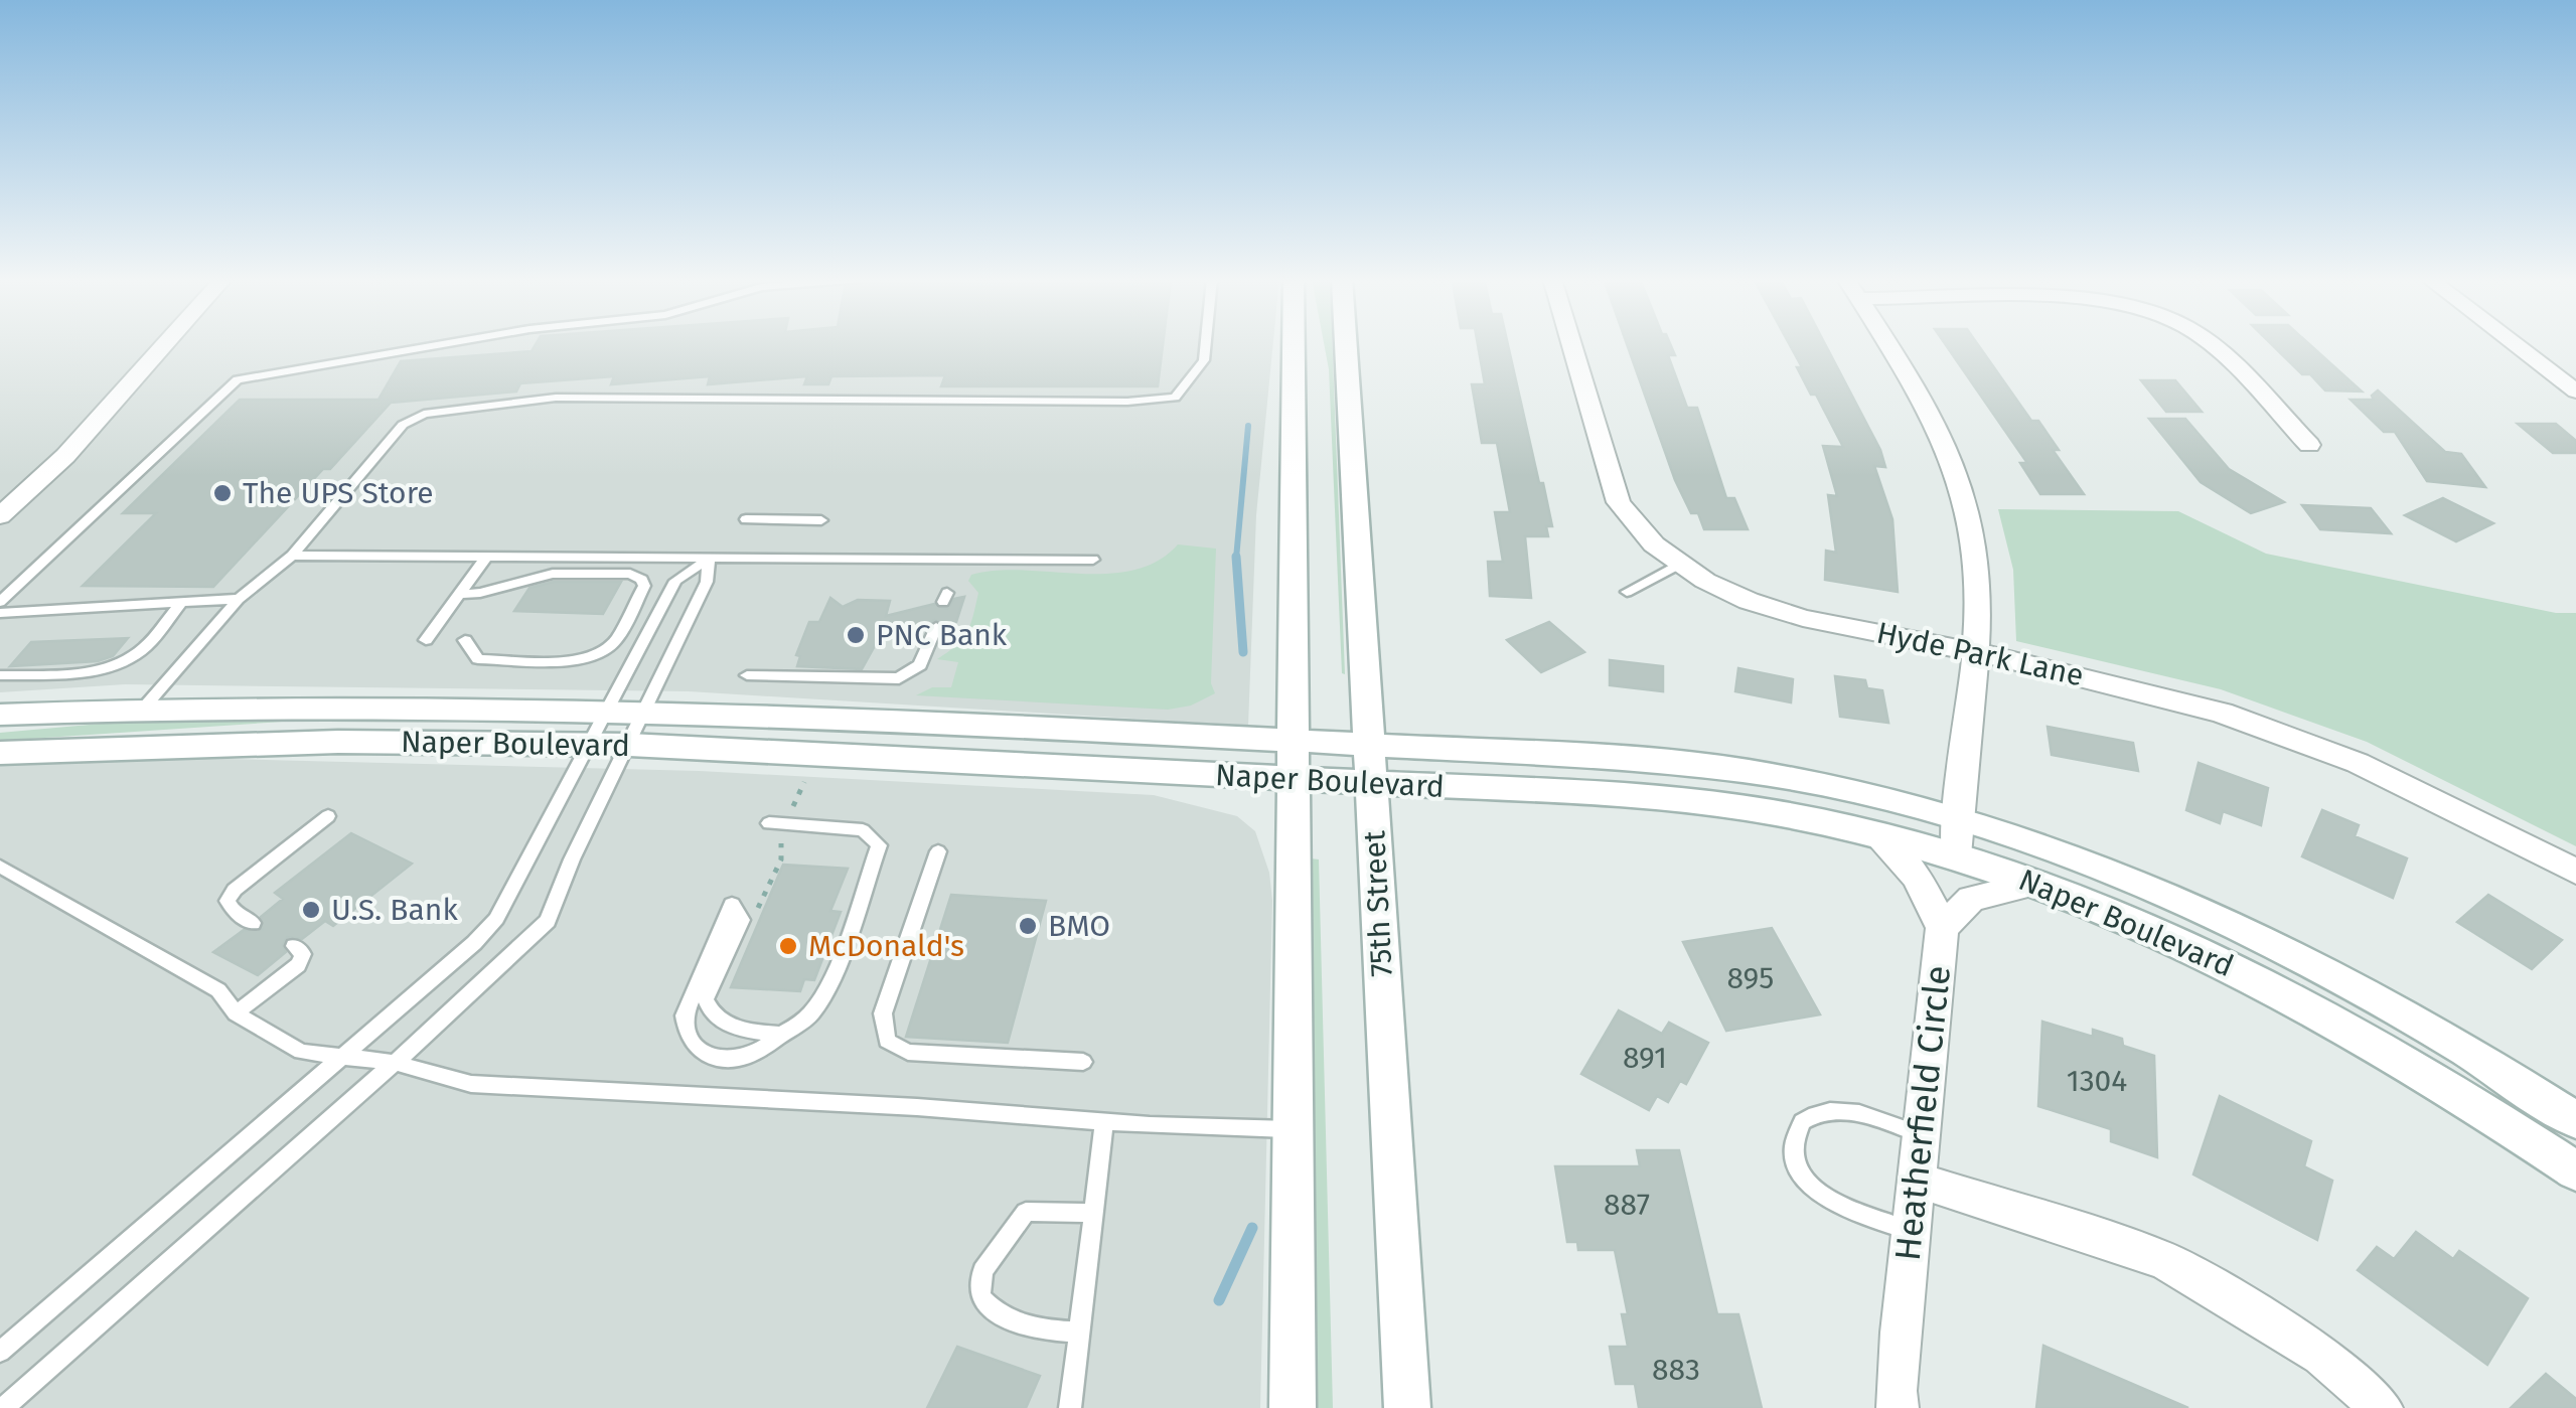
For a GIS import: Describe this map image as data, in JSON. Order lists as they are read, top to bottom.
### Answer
{
  "streets": {
    "main road": ["Naper Boulevard", "75th Street"],
    "street": ["Hyde Park Lane", "Heatherfield Circle"]
  },
  "crossings": [
    ["Naper Boulevard", "75th Street"],
    ["Naper Boulevard", "Heatherfield Circle"]
  ],
  "places": [
    "The UPS Store",
    "PNC Bank",
    "U.S. Bank",
    "BMO",
    "McDonald's"
  ],
  "house_numbers": [
    "895",
    "891",
    "1304",
    "887",
    "883"
  ]
}
